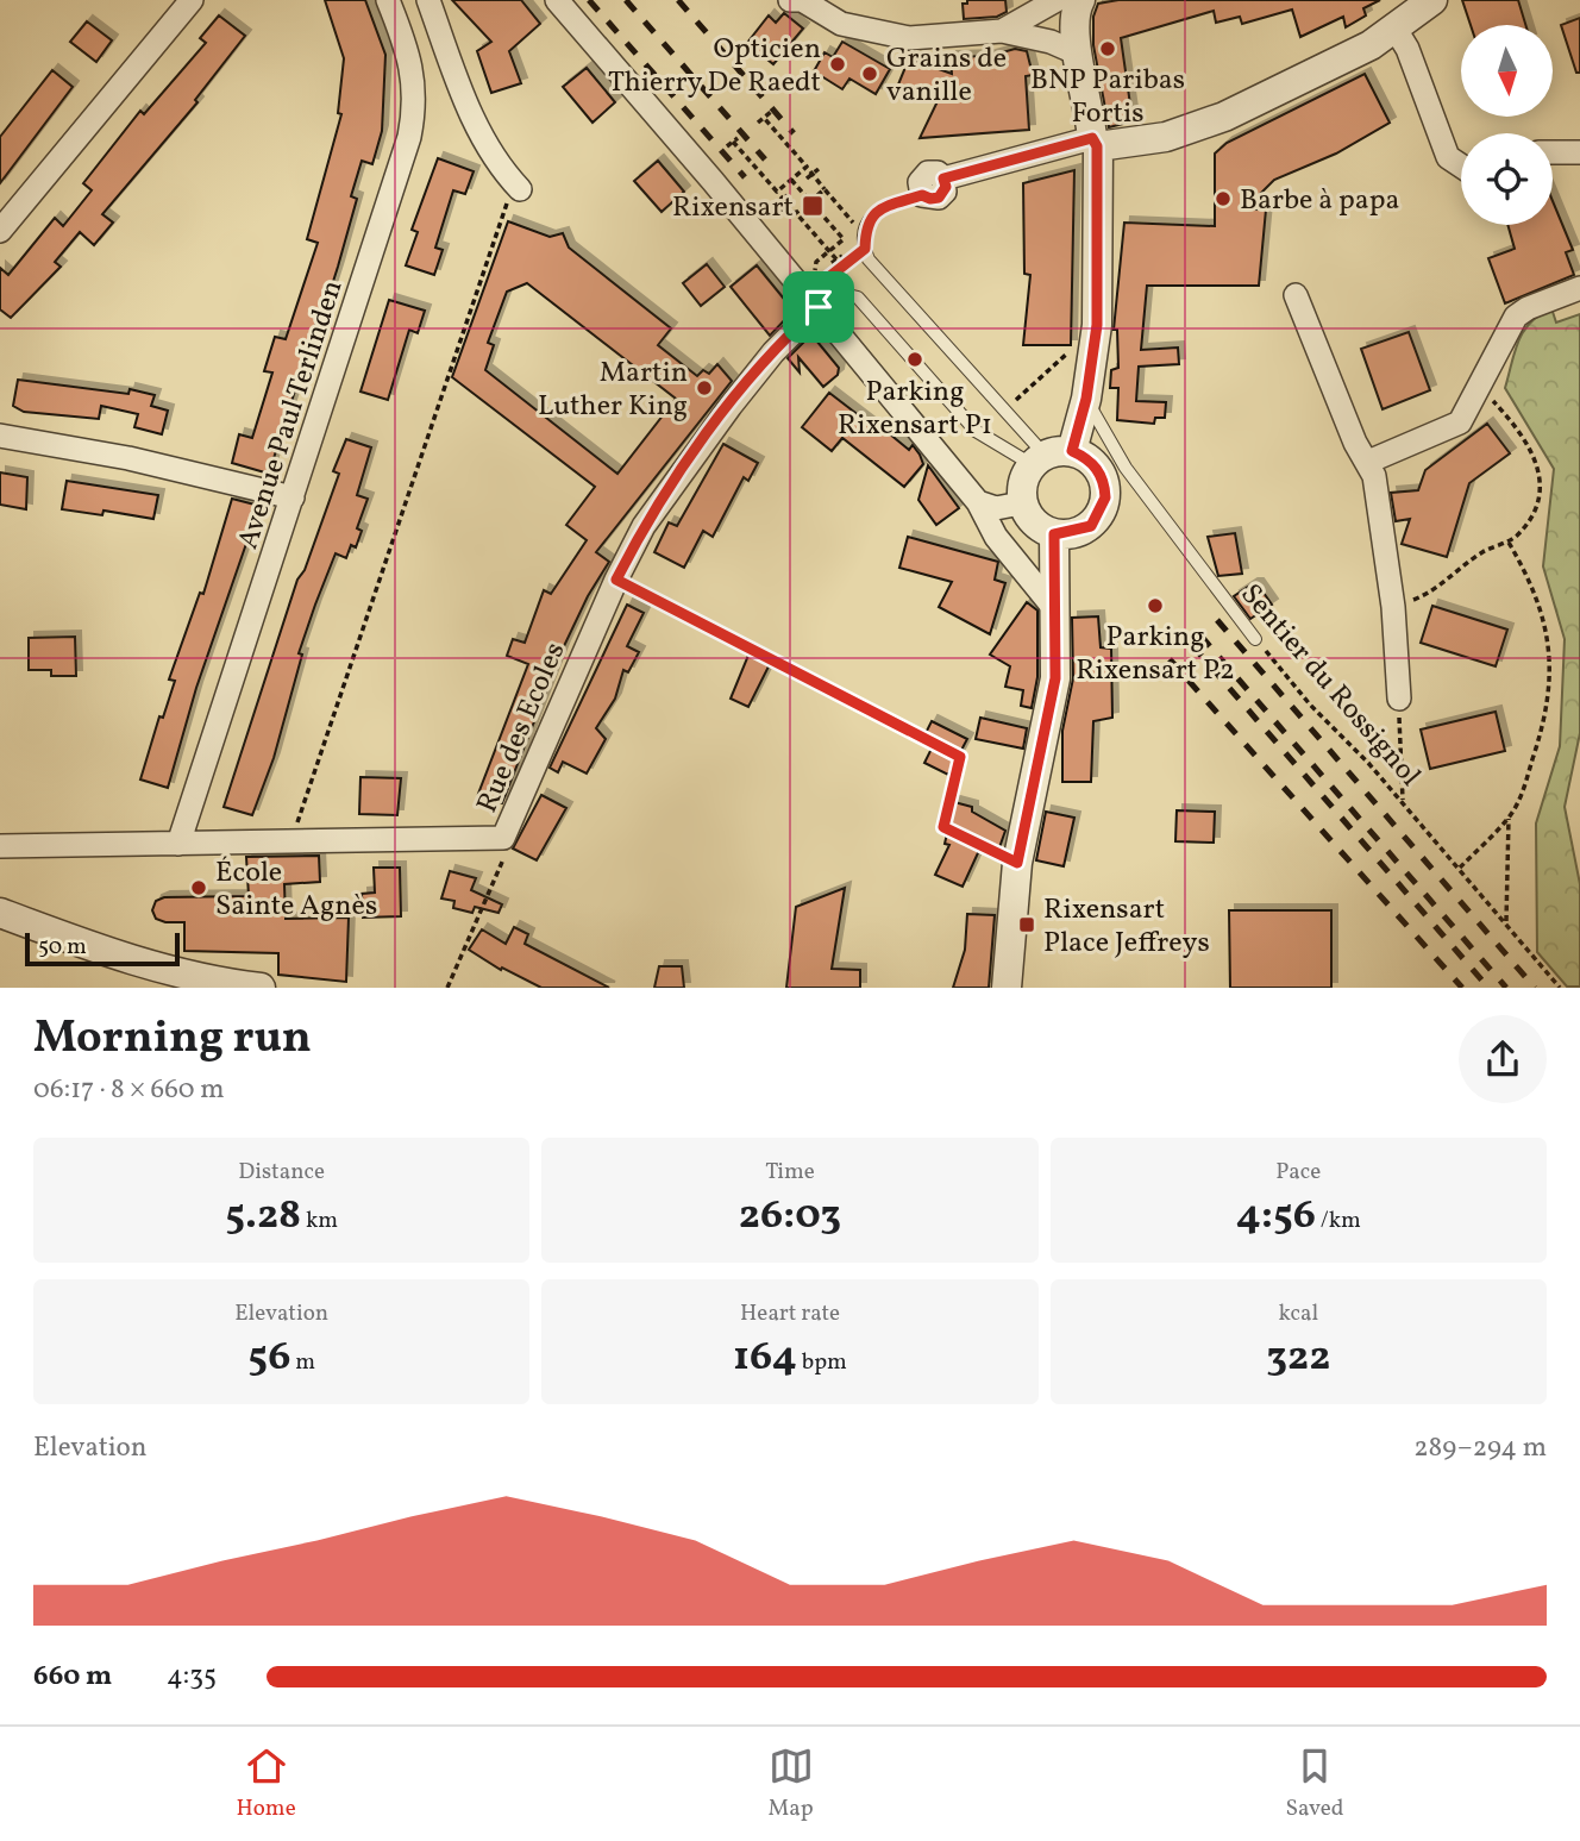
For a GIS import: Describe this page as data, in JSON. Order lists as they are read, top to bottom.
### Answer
{
  "streets": {
    "street": ["Avenue Paul Terlinden", "Rue des Ecoles"],
    "lane": ["Sentier du Rossignol"]
  },
  "crossings": [
    ["Avenue Paul Terlinden", "Rue des Ecoles"]
  ],
  "places": {
    "other": [
      "BNP Paribas Fortis",
      "Opticien Thierry De Raedt",
      "Grains de vanille",
      "Barbe à papa",
      "Parking Rixensart P1",
      "Martin Luther King",
      "Parking Rixensart P2",
      "École Sainte Agnès"
    ],
    "transit": ["Rixensart", "Rixensart Place Jeffreys"]
  },
  "scale_bar": "50 m",
  "north": "bottom",
  "page": {
    "scale": "50 m",
    "heading": ["Morning run", "06:17 · 8 × 660 m"],
    "stats": [
      ["Distance", "5.28 km"],
      ["Time", "26:03"],
      ["Pace", "4:56 /km"],
      ["Elevation", "56 m"],
      ["Heart rate", "164 bpm"],
      ["kcal", "322"]
    ],
    "chart": ["Elevation", "289–294 m"],
    "list": [
      {
        "name": "660 m",
        "note": "4:35"
      }
    ],
    "tabs": ["Home", "Map", "Saved"]
  }
}
